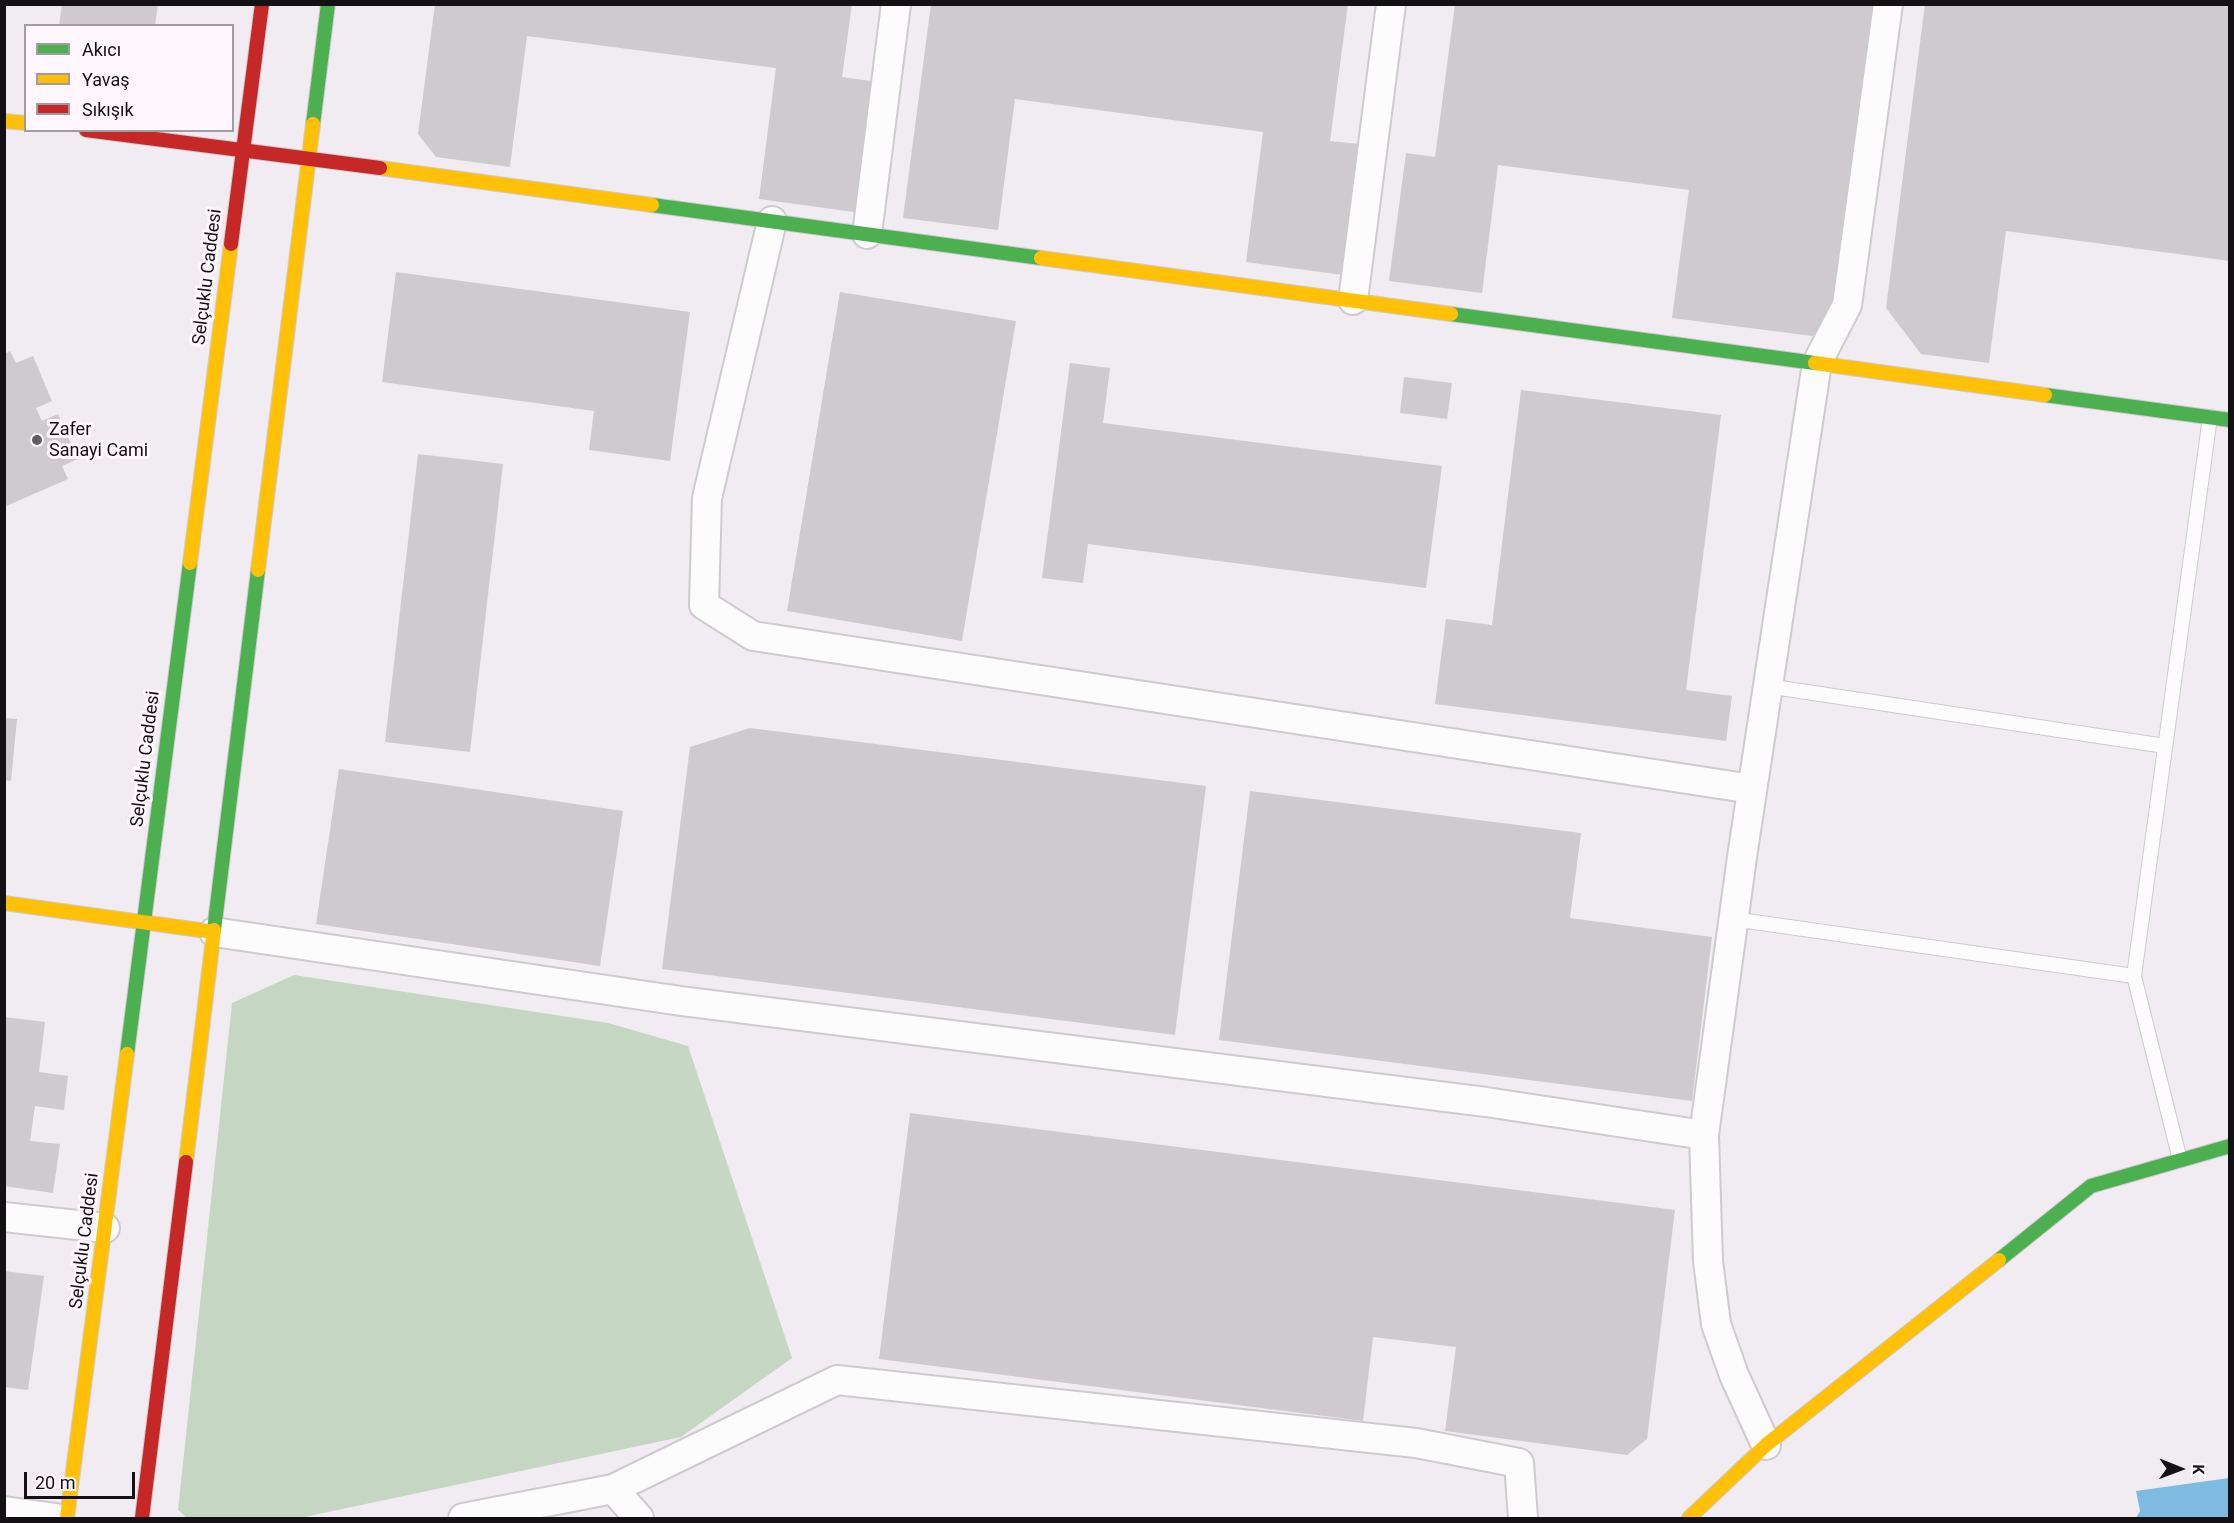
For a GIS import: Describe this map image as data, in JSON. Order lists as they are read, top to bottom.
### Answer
{
  "streets": {
    "street": ["Selçuklu Caddesi"]
  },
  "places": ["Zafer Sanayi Cami"],
  "legend": ["Akıcı", "Yavaş", "Sıkışık"],
  "scale_bar": "20 m",
  "north": "right"
}
